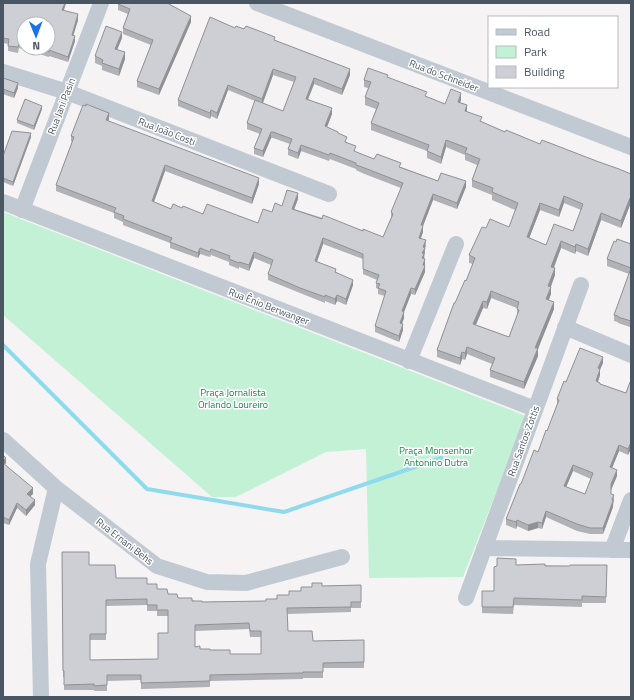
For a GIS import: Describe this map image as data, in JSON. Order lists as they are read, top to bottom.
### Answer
{
  "streets": {
    "street": [
      "Rua do Schneider",
      "Rua Jani Pasin",
      "Rua João Costi",
      "Rua Ênio Berwanger",
      "Rua Santos Zottis",
      "Rua Ernani Behs"
    ]
  },
  "crossings": [
    ["Rua Jani Pasin", "Rua João Costi"],
    ["Rua Jani Pasin", "Rua Ênio Berwanger"],
    ["Rua Ênio Berwanger", "Rua Santos Zottis"]
  ],
  "parks": ["Praça Jornalista Orlando Loureiro", "Praça Monsenhor Antonino Dutra"],
  "legend": ["Road", "Park", "Building"],
  "north": "bottom"
}
